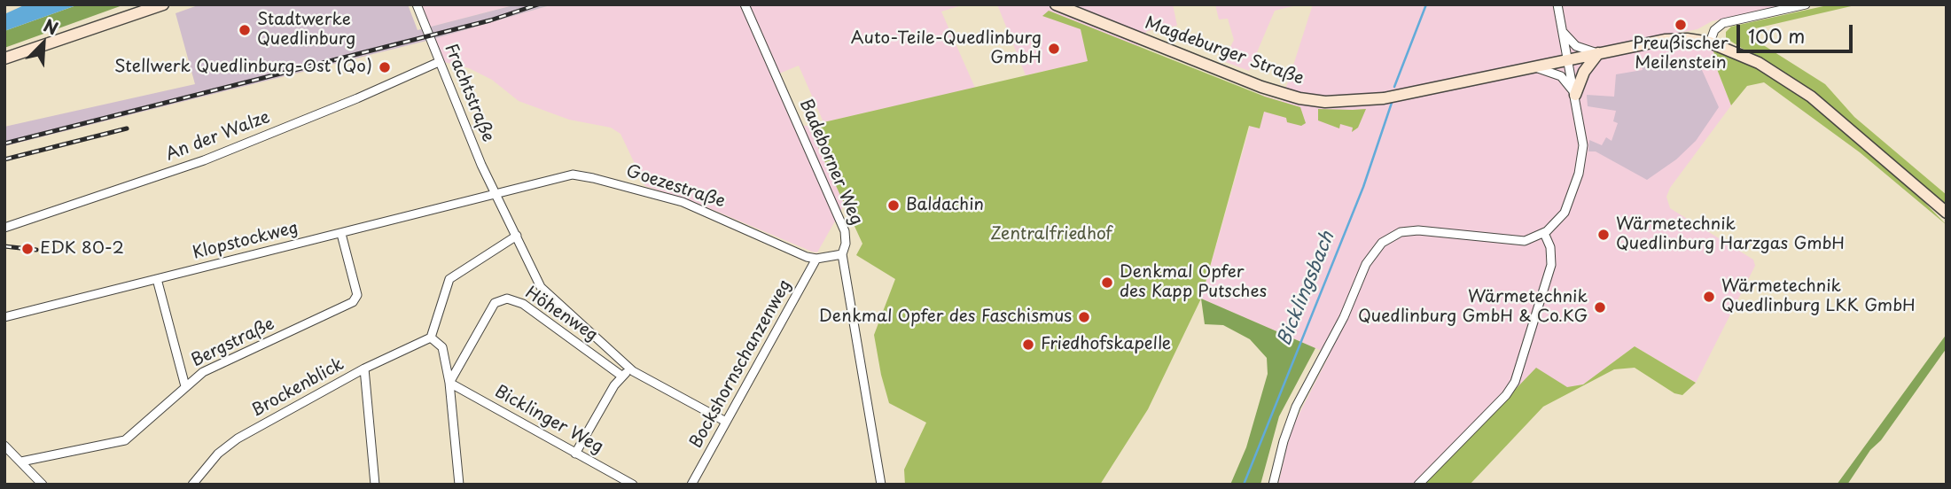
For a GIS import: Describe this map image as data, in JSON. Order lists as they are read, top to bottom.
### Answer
{
  "streets": {
    "main road": ["Magdeburger Straße"],
    "street": [
      "Frachtstraße",
      "An der Walze",
      "Badeborner Weg",
      "Goezestraße",
      "Klopstockweg",
      "Höhenweg",
      "Bergstraße",
      "Bockshornschanzenweg",
      "Brockenblick",
      "Bicklinger Weg"
    ]
  },
  "crossings": [
    ["Frachtstraße", "An der Walze"],
    ["Frachtstraße", "Goezestraße"],
    ["Frachtstraße", "Klopstockweg"],
    ["Frachtstraße", "Bockshornschanzenweg"],
    ["Badeborner Weg", "Goezestraße"],
    ["Goezestraße", "Klopstockweg"],
    ["Goezestraße", "Bockshornschanzenweg"],
    ["Klopstockweg", "Bergstraße"],
    ["Höhenweg", "Bicklinger Weg"]
  ],
  "water": ["Bicklingsbach"],
  "parks": ["Zentralfriedhof"],
  "places": [
    "Preußischer Meilenstein",
    "Stadtwerke Quedlinburg",
    "Auto-Teile-Quedlinburg GmbH",
    "Stellwerk Quedlinburg-Ost (Qo)",
    "Baldachin",
    "Wärmetechnik Quedlinburg Harzgas GmbH",
    "EDK 80-2",
    "Denkmal Opfer des Kapp Putsches",
    "Wärmetechnik Quedlinburg LKK GmbH",
    "Wärmetechnik Quedlinburg GmbH & Co.KG",
    "Denkmal Opfer des Faschismus",
    "Friedhofskapelle"
  ],
  "scale_bar": "100 m",
  "north": "top right"
}
